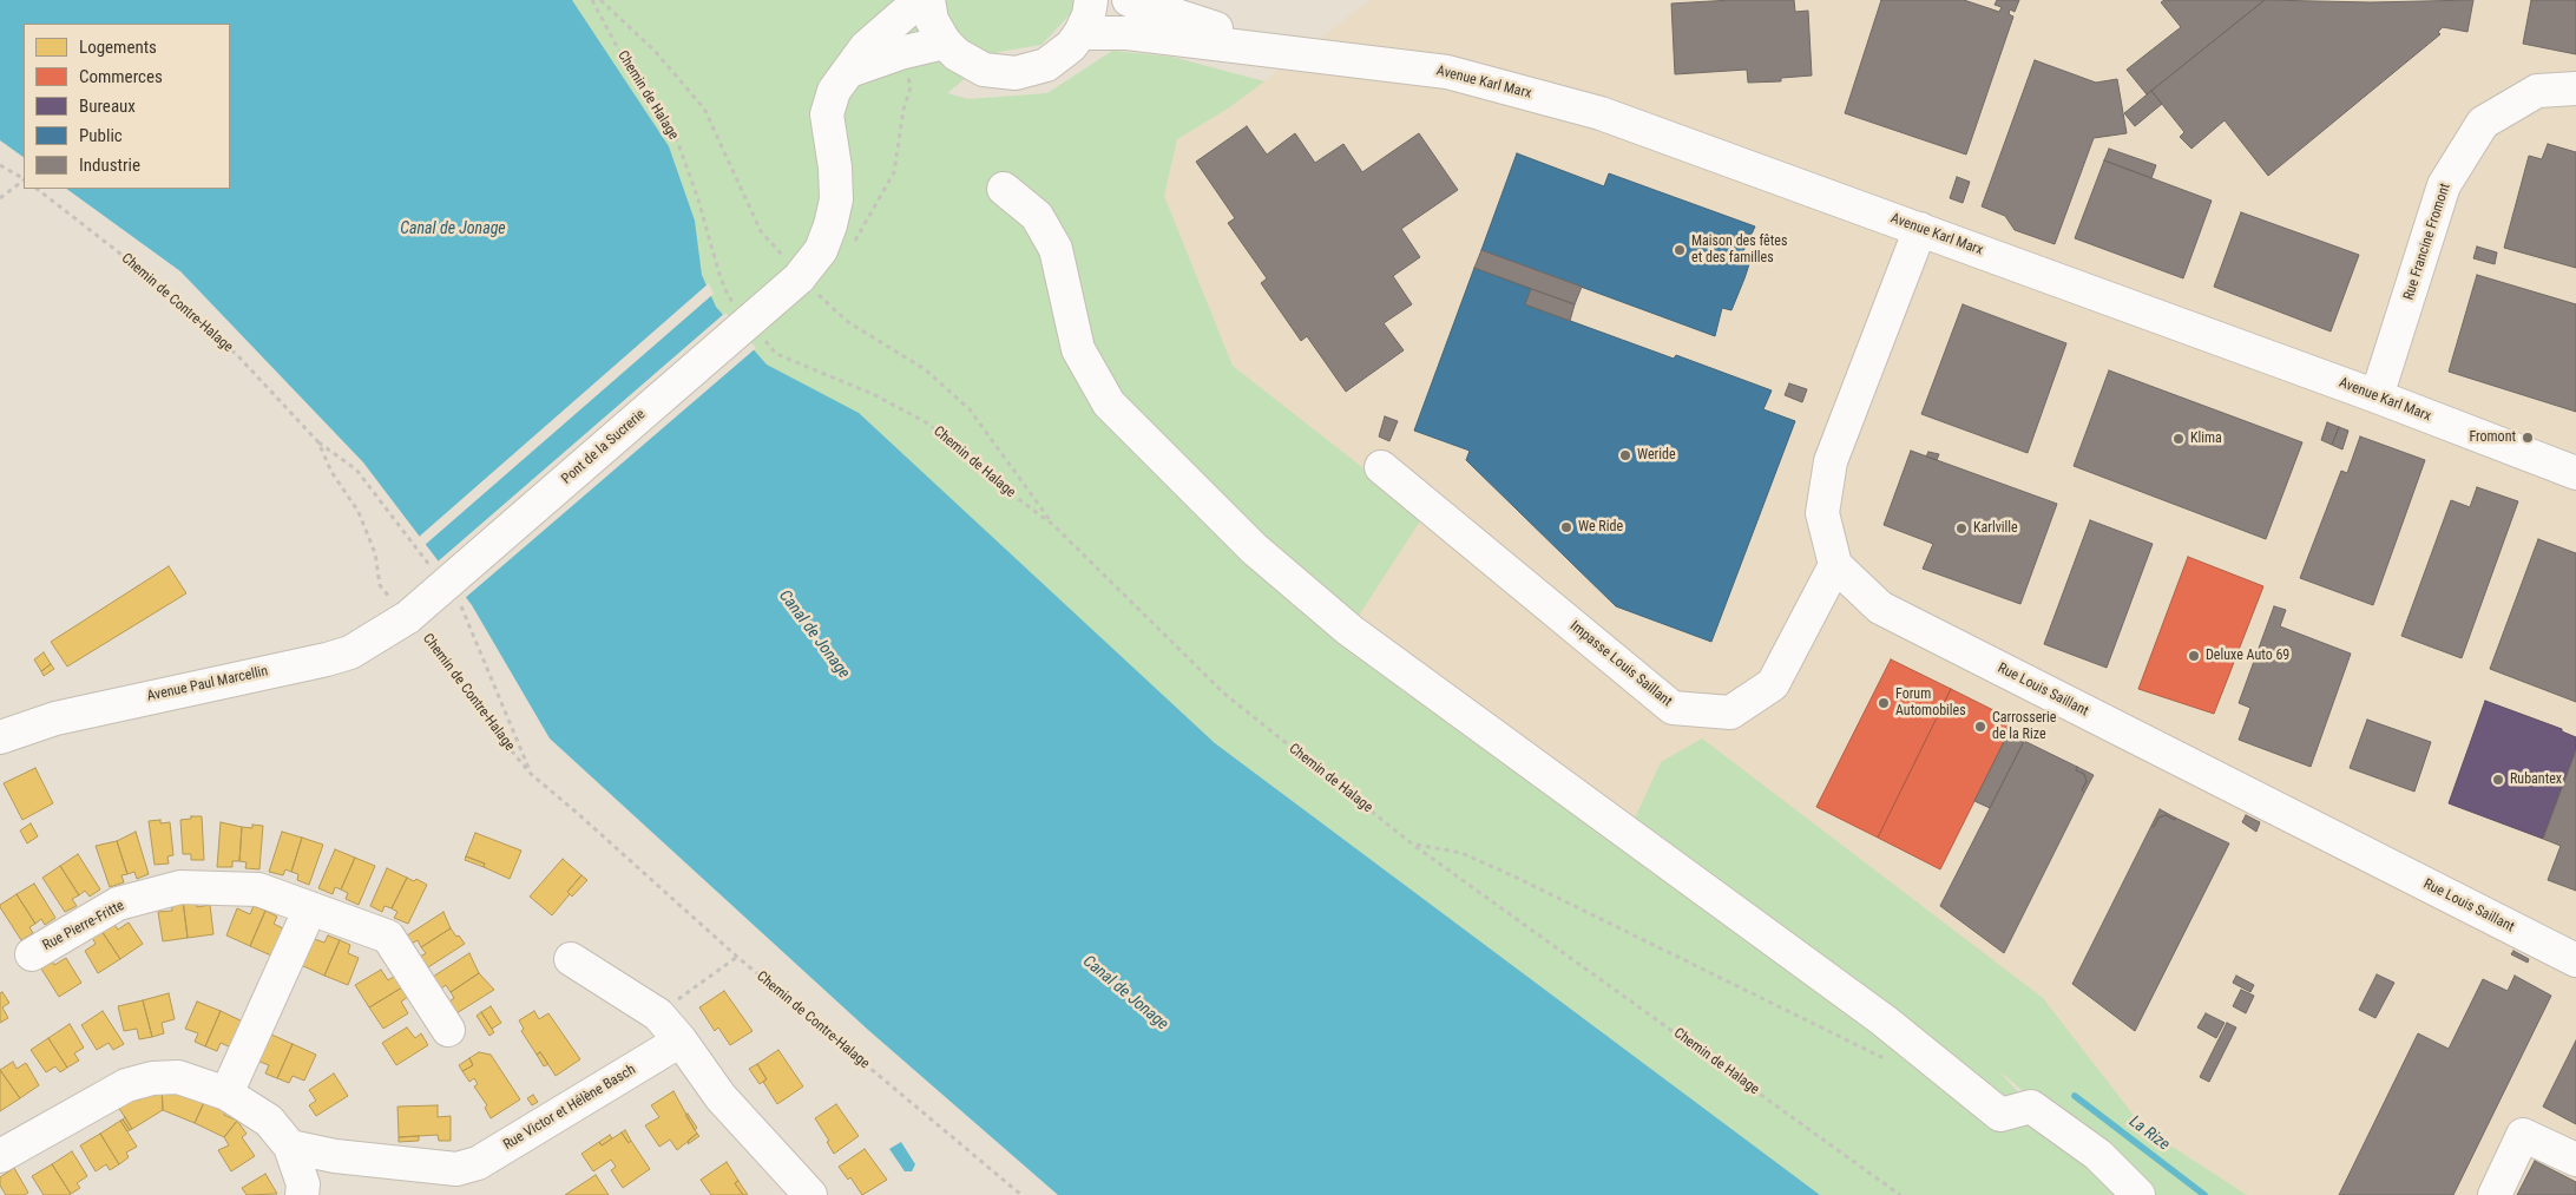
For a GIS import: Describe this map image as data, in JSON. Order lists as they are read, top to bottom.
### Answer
{
  "streets": {
    "street": [
      "Avenue Karl Marx",
      "Rue Francine Fromont",
      "Pont de la Sucrerie",
      "Impasse Louis Saillant",
      "Avenue Paul Marcellin",
      "Rue Louis Saillant",
      "Rue Pierre-Fritte",
      "Rue Victor et Hélène Basch"
    ],
    "path": ["Chemin de Halage", "Chemin de Contre-Halage"]
  },
  "crossings": [
    ["Avenue Karl Marx", "Rue Francine Fromont"],
    ["Chemin de Contre-Halage", "Pont de la Sucrerie"],
    ["Chemin de Contre-Halage", "Avenue Paul Marcellin"],
    ["Pont de la Sucrerie", "Avenue Paul Marcellin"],
    ["Impasse Louis Saillant", "Rue Louis Saillant"]
  ],
  "water": ["Canal de Jonage", "La Rize"],
  "places": [
    "Maison des fêtes et des familles",
    "Fromont",
    "Klima",
    "Weride",
    "We Ride",
    "Karlville",
    "Deluxe Auto 69",
    "Forum Automobiles",
    "Carrosserie de la Rize",
    "Rubantex"
  ],
  "legend": [
    "Logements",
    "Commerces",
    "Bureaux",
    "Public",
    "Industrie"
  ]
}
